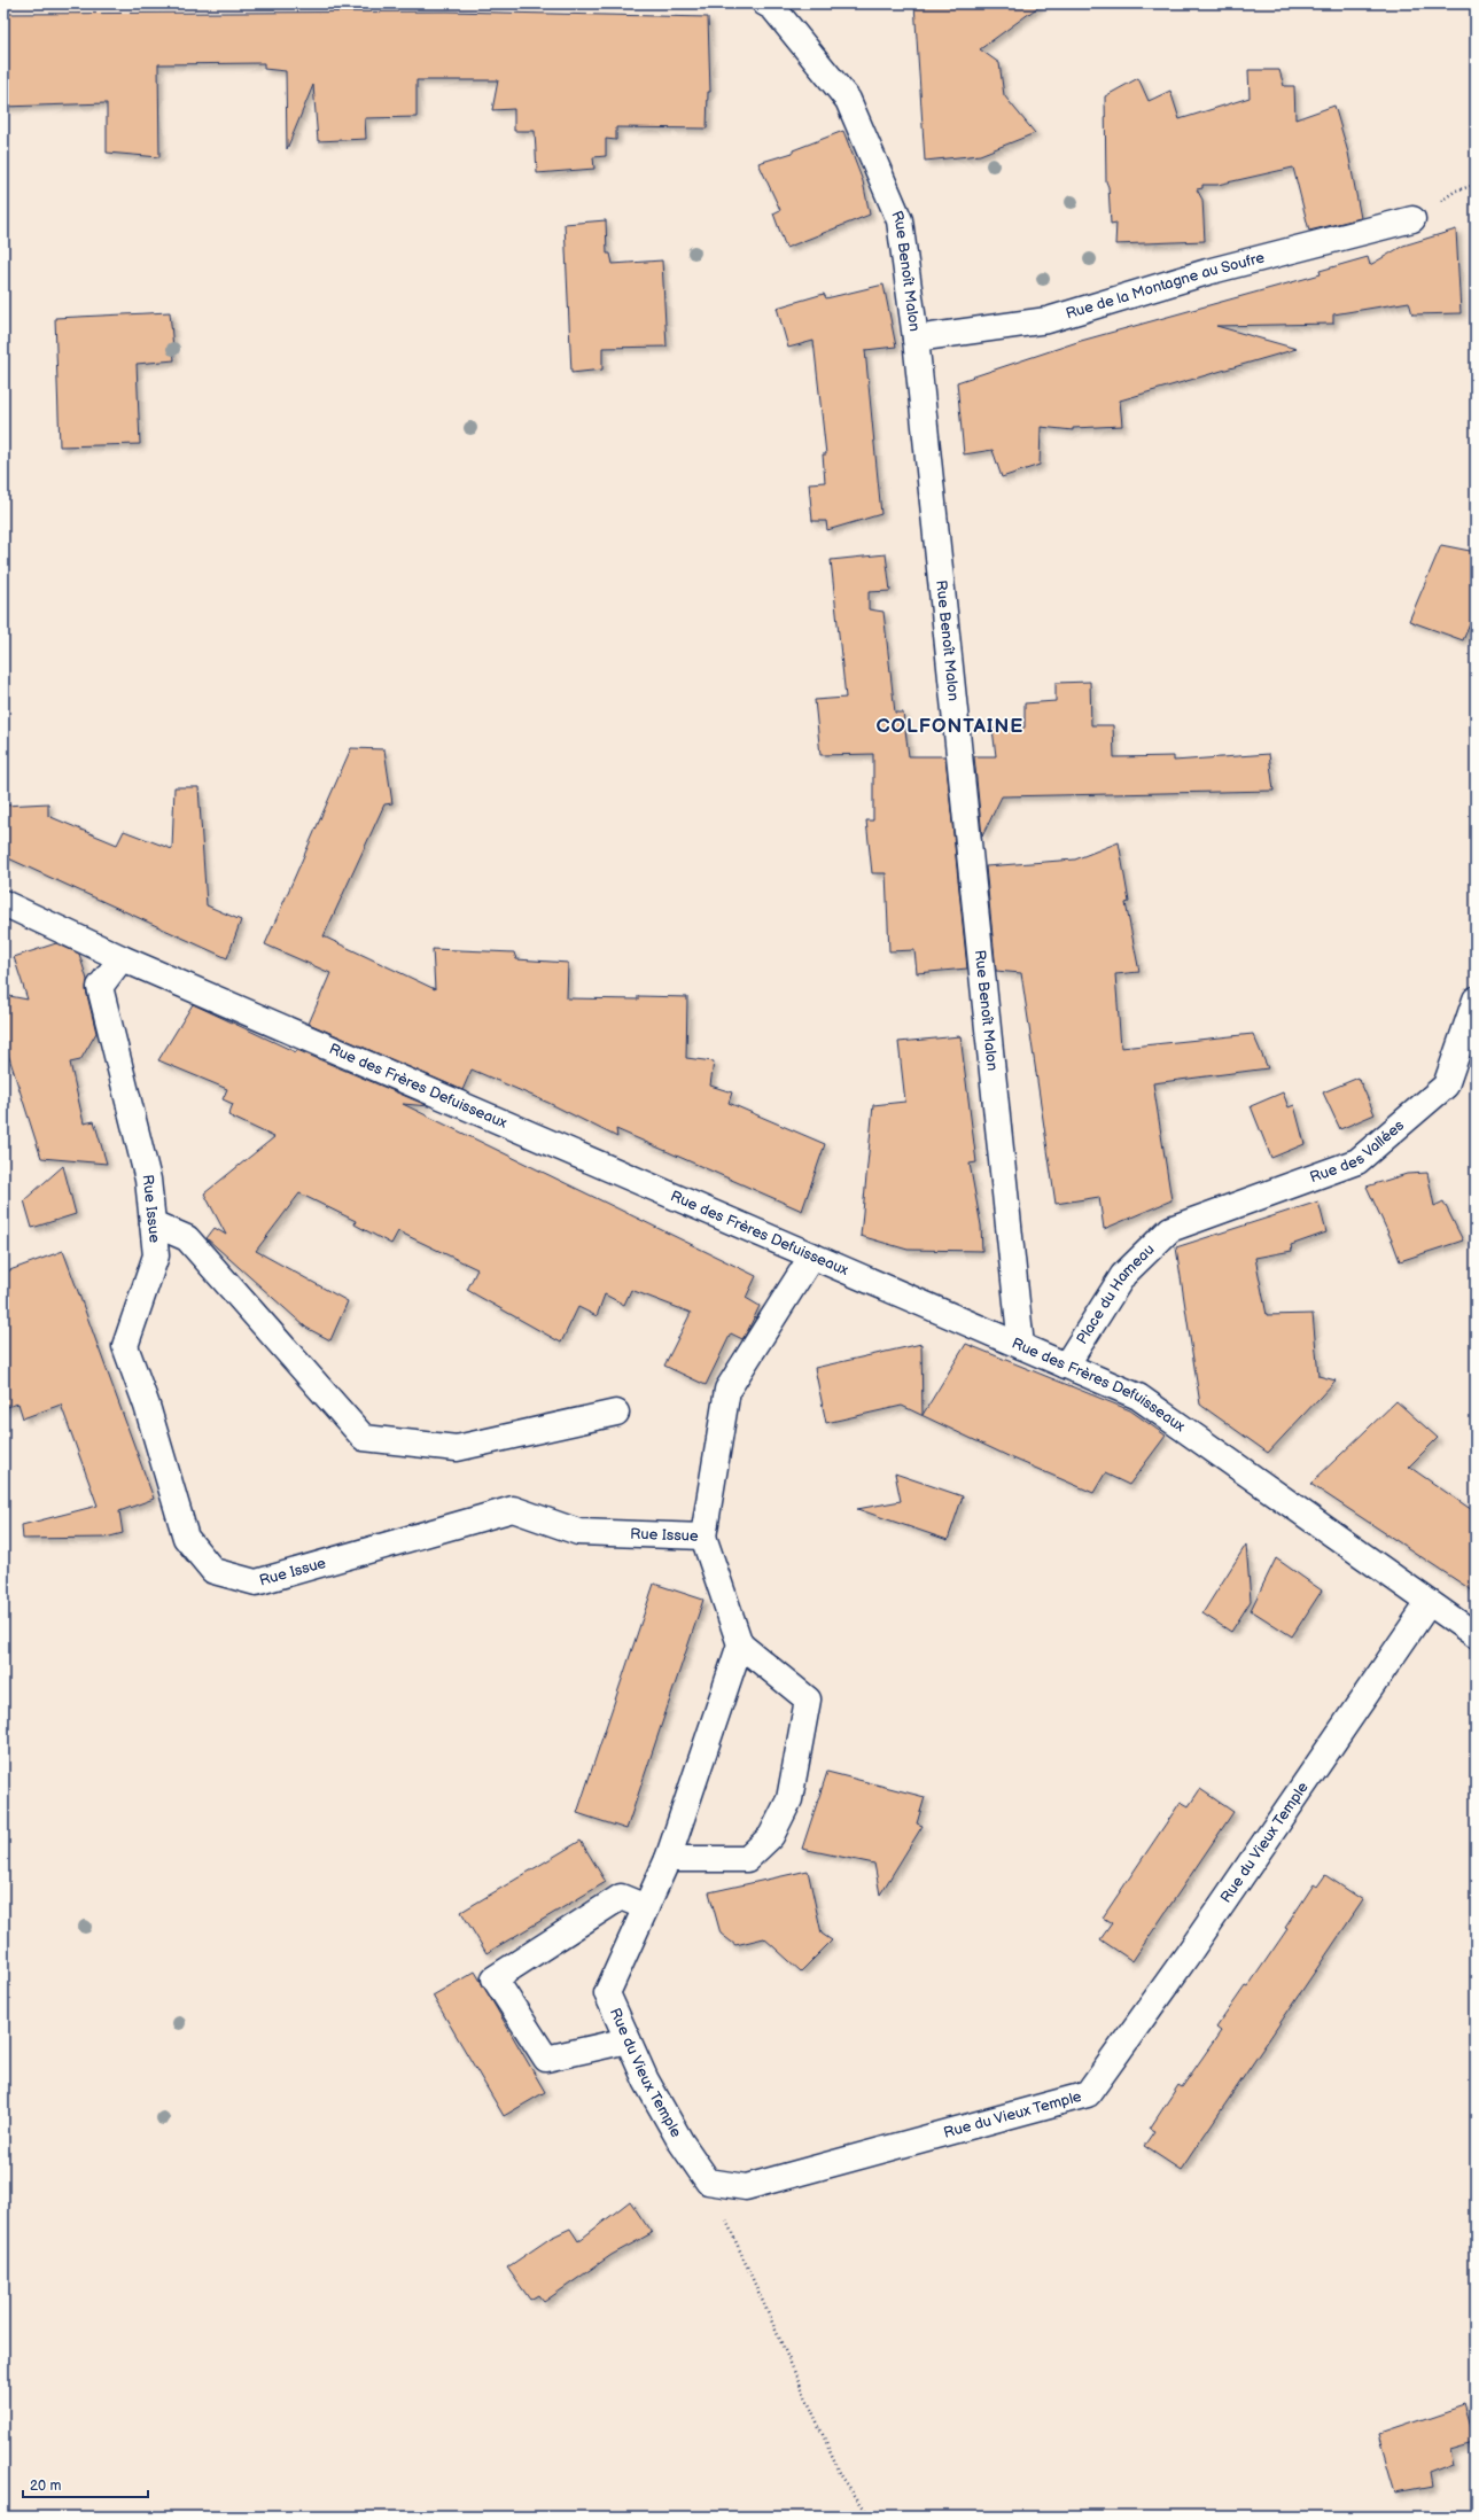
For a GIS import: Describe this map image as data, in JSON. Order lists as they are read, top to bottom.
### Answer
{
  "streets": {
    "street": [
      "Rue Benoît Malon",
      "Rue de la Montagne au Soufre",
      "Rue des Frères Defuisseaux",
      "Rue des Vallées",
      "Rue Issue",
      "Place du Hameau",
      "Rue du Vieux Temple"
    ]
  },
  "crossings": [
    ["Rue Benoît Malon", "Rue de la Montagne au Soufre"],
    ["Rue Benoît Malon", "Rue des Frères Defuisseaux"],
    ["Rue des Frères Defuisseaux", "Rue Issue"],
    ["Rue des Frères Defuisseaux", "Place du Hameau"],
    ["Rue des Frères Defuisseaux", "Rue du Vieux Temple"],
    ["Rue des Vallées", "Place du Hameau"]
  ],
  "districts": ["COLFONTAINE"],
  "scale_bar": "20 m"
}
